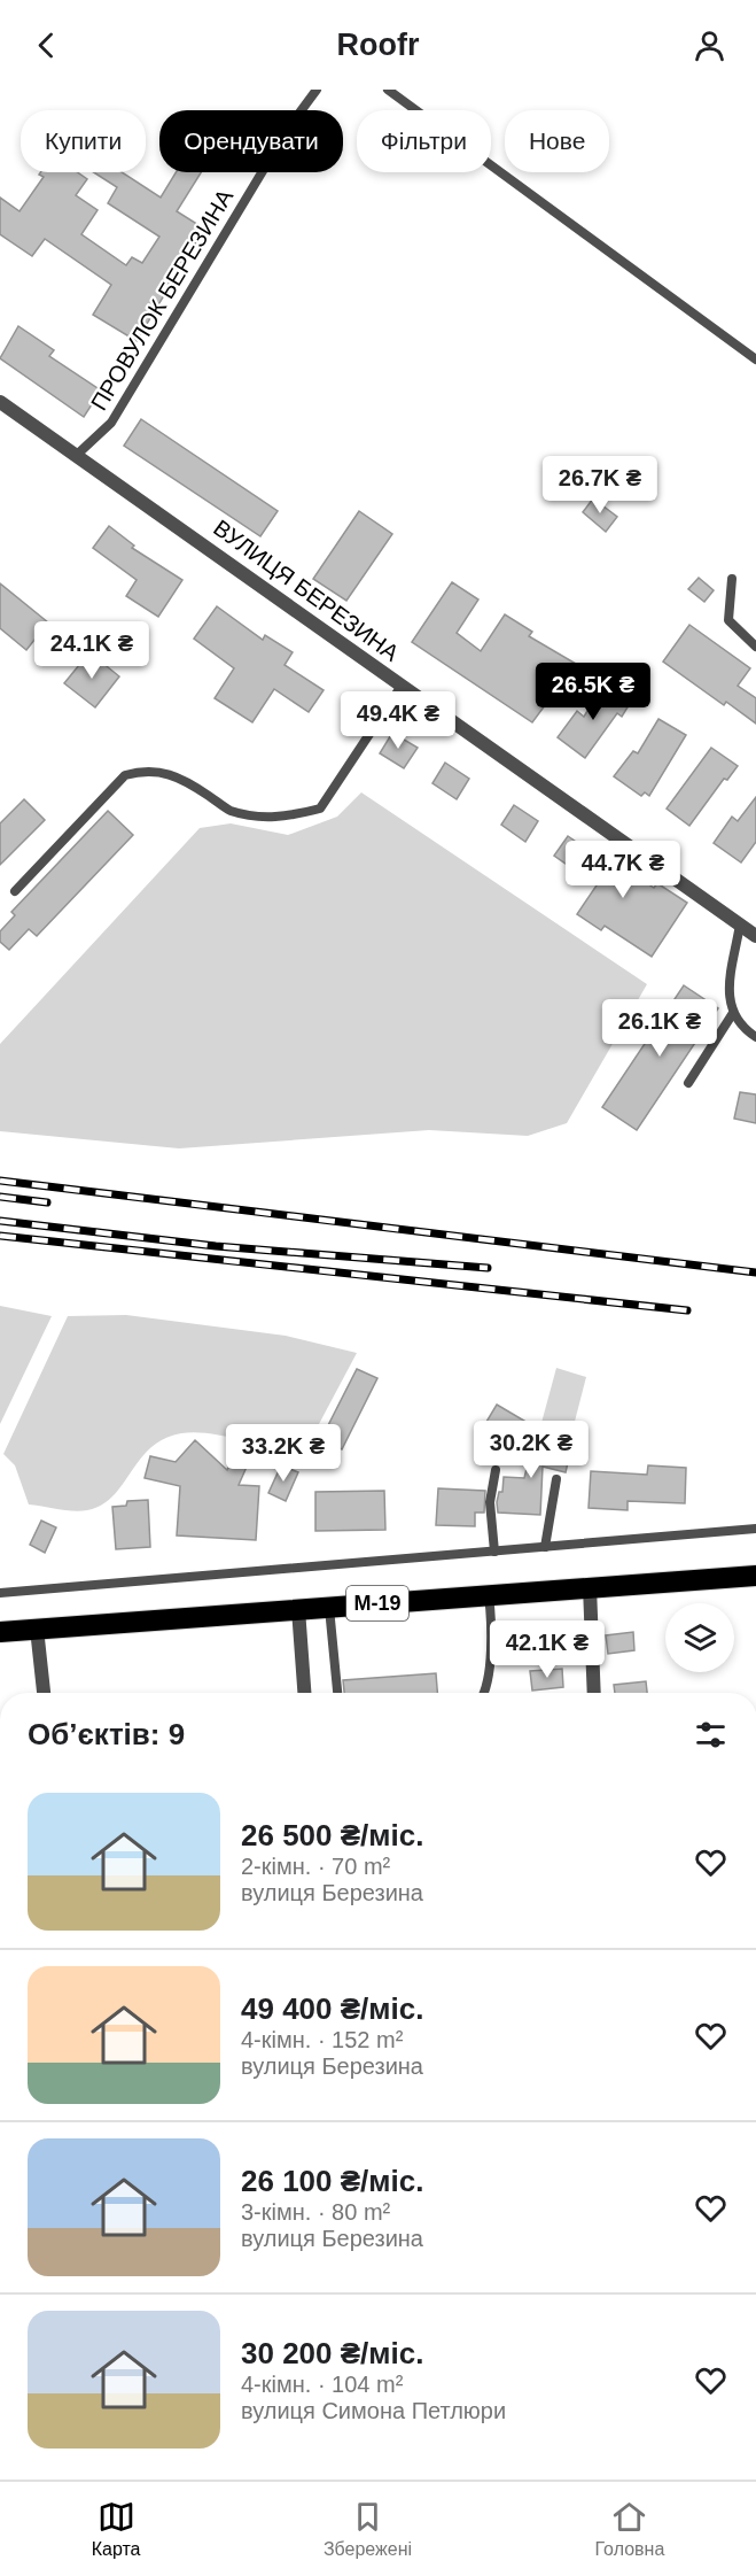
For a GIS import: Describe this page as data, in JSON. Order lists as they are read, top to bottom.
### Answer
{
  "streets": {
    "highway": ["М-19"],
    "street": ["ВУЛИЦЯ БЕРЕЗИНА"],
    "lane": ["ПРОВУЛОК БЕРЕЗИНА"]
  },
  "crossings": [
    ["ПРОВУЛОК БЕРЕЗИНА", "ВУЛИЦЯ БЕРЕЗИНА"]
  ],
  "page": {
    "header": "Roofr",
    "chip": [
      "Купити",
      "Орендувати",
      "Фільтри",
      "Нове"
    ],
    "price": [
      "26.7K ₴",
      "24.1K ₴",
      "26.5K ₴",
      "49.4K ₴",
      "44.7K ₴",
      "26.1K ₴",
      "30.2K ₴",
      "33.2K ₴",
      "42.1K ₴"
    ],
    "heading": "Об’єктів: 9",
    "list": [
      {
        "name": "26 500 ₴/міс.",
        "note": "2-кімн. · 70 m² · вулиця Березина"
      },
      {
        "name": "49 400 ₴/міс.",
        "note": "4-кімн. · 152 m² · вулиця Березина"
      },
      {
        "name": "26 100 ₴/міс.",
        "note": "3-кімн. · 80 m² · вулиця Березина"
      },
      {
        "name": "30 200 ₴/міс.",
        "note": "4-кімн. · 104 m² · вулиця Симона Петлюри"
      }
    ],
    "tabs": ["Карта", "Збережені", "Головна"]
  }
}
